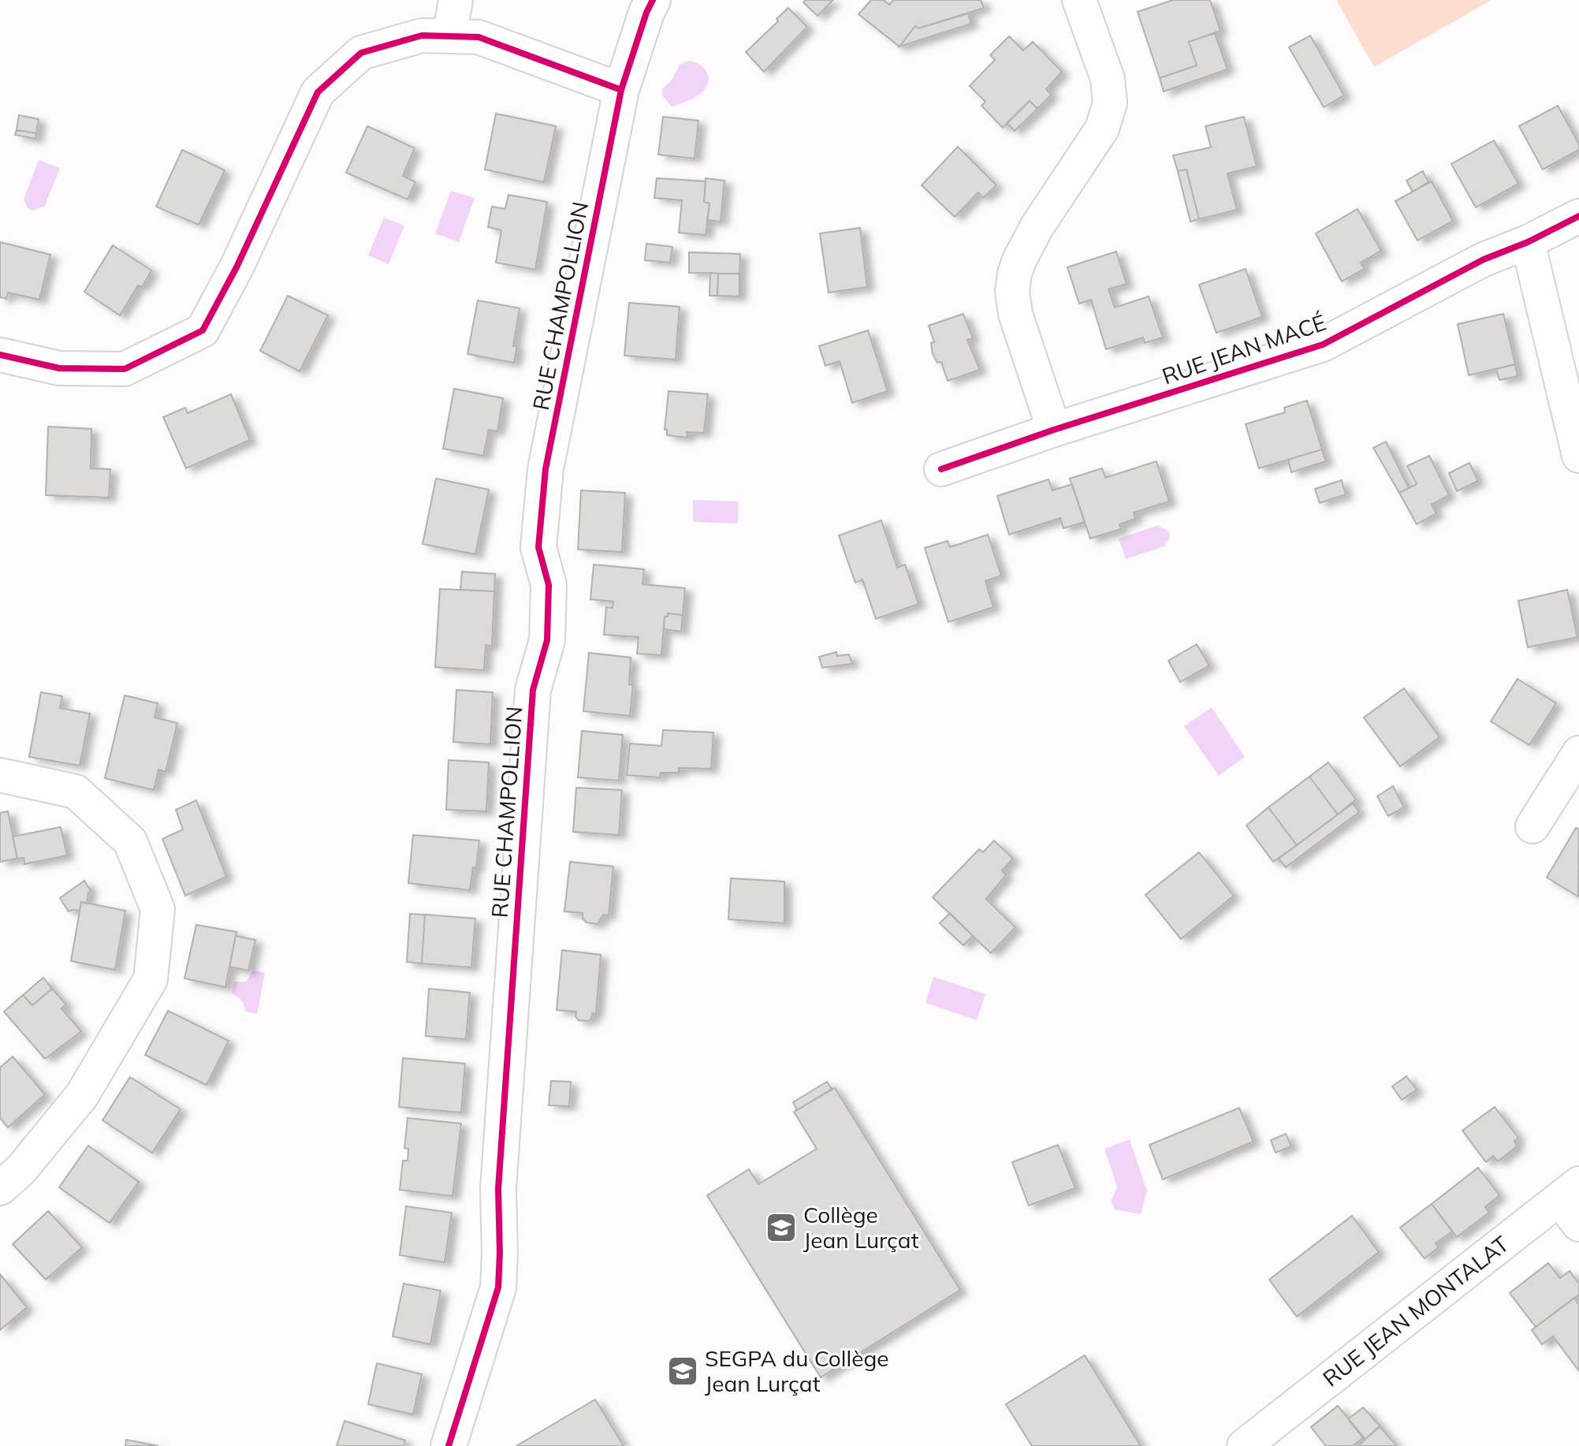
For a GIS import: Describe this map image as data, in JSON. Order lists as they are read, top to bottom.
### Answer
{
  "streets": {
    "street": ["RUE CHAMPOLLION", "RUE JEAN MACÉ", "RUE JEAN MONTALAT"]
  },
  "places": {
    "school or university": ["Collège Jean Lurçat", "SEGPA du Collège Jean Lurçat"]
  }
}
